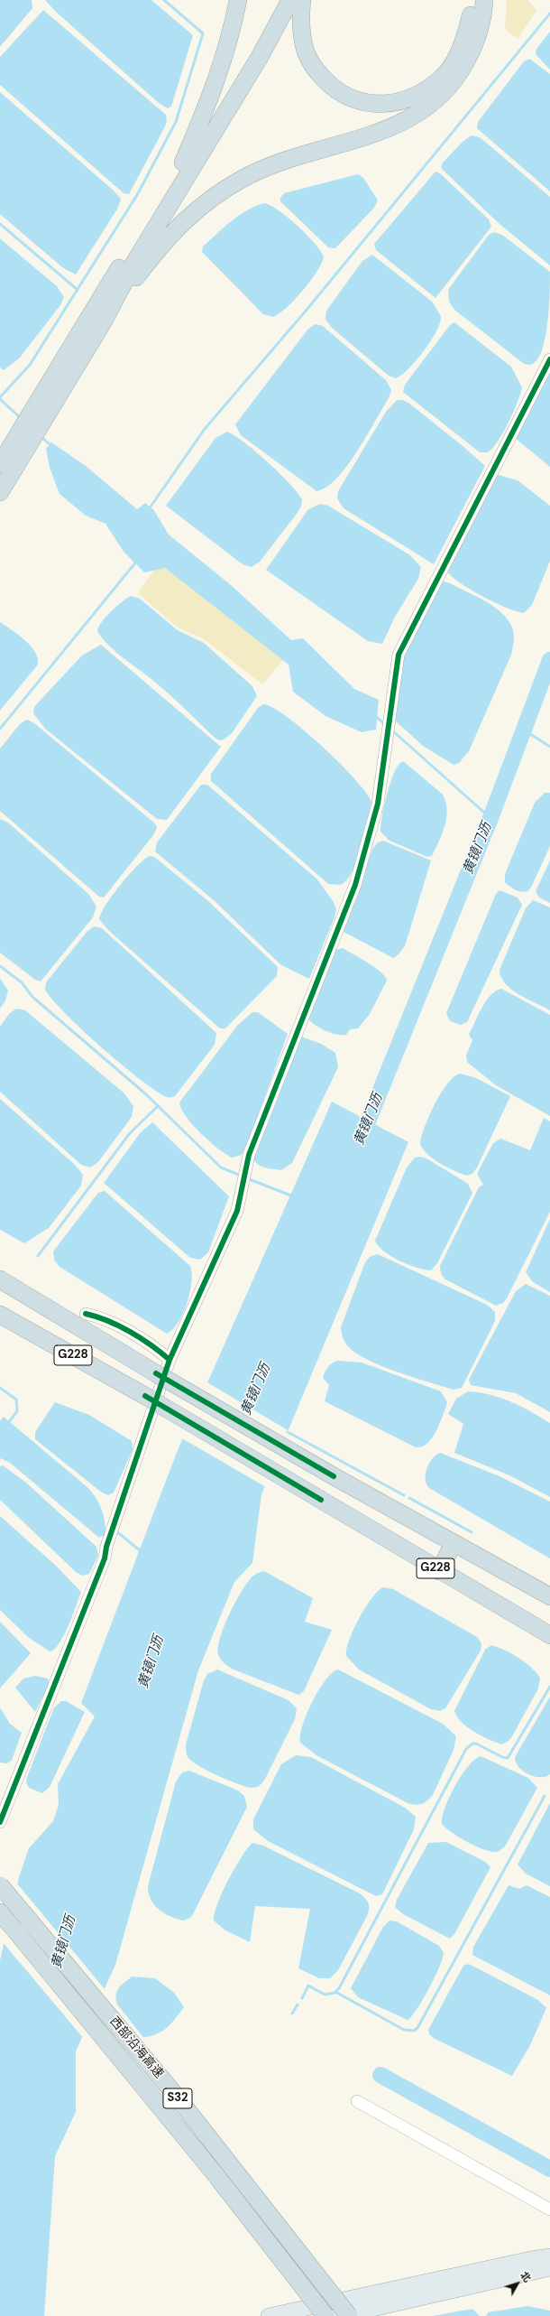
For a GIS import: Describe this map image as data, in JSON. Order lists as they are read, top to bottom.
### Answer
{
  "streets": {
    "highway": ["G228", "西部沿海高速", "S32"]
  },
  "water": ["黄镜门沥"],
  "north": "top right"
}
